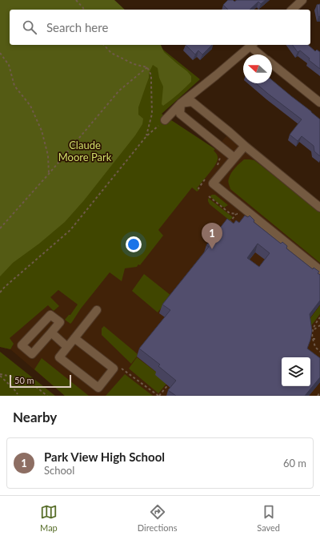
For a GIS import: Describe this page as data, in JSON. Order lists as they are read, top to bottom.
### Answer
{
  "parks": ["Claude Moore Park"],
  "scale_bar": "50 m",
  "north": "left",
  "page": {
    "search": "Search here",
    "pins": "1",
    "scale": "50 m",
    "heading": "Nearby",
    "list": [
      {
        "mark": "1",
        "name": "Park View High School",
        "note": "School",
        "value": "60 m"
      }
    ],
    "nav": ["Map", "Directions", "Saved"]
  }
}
